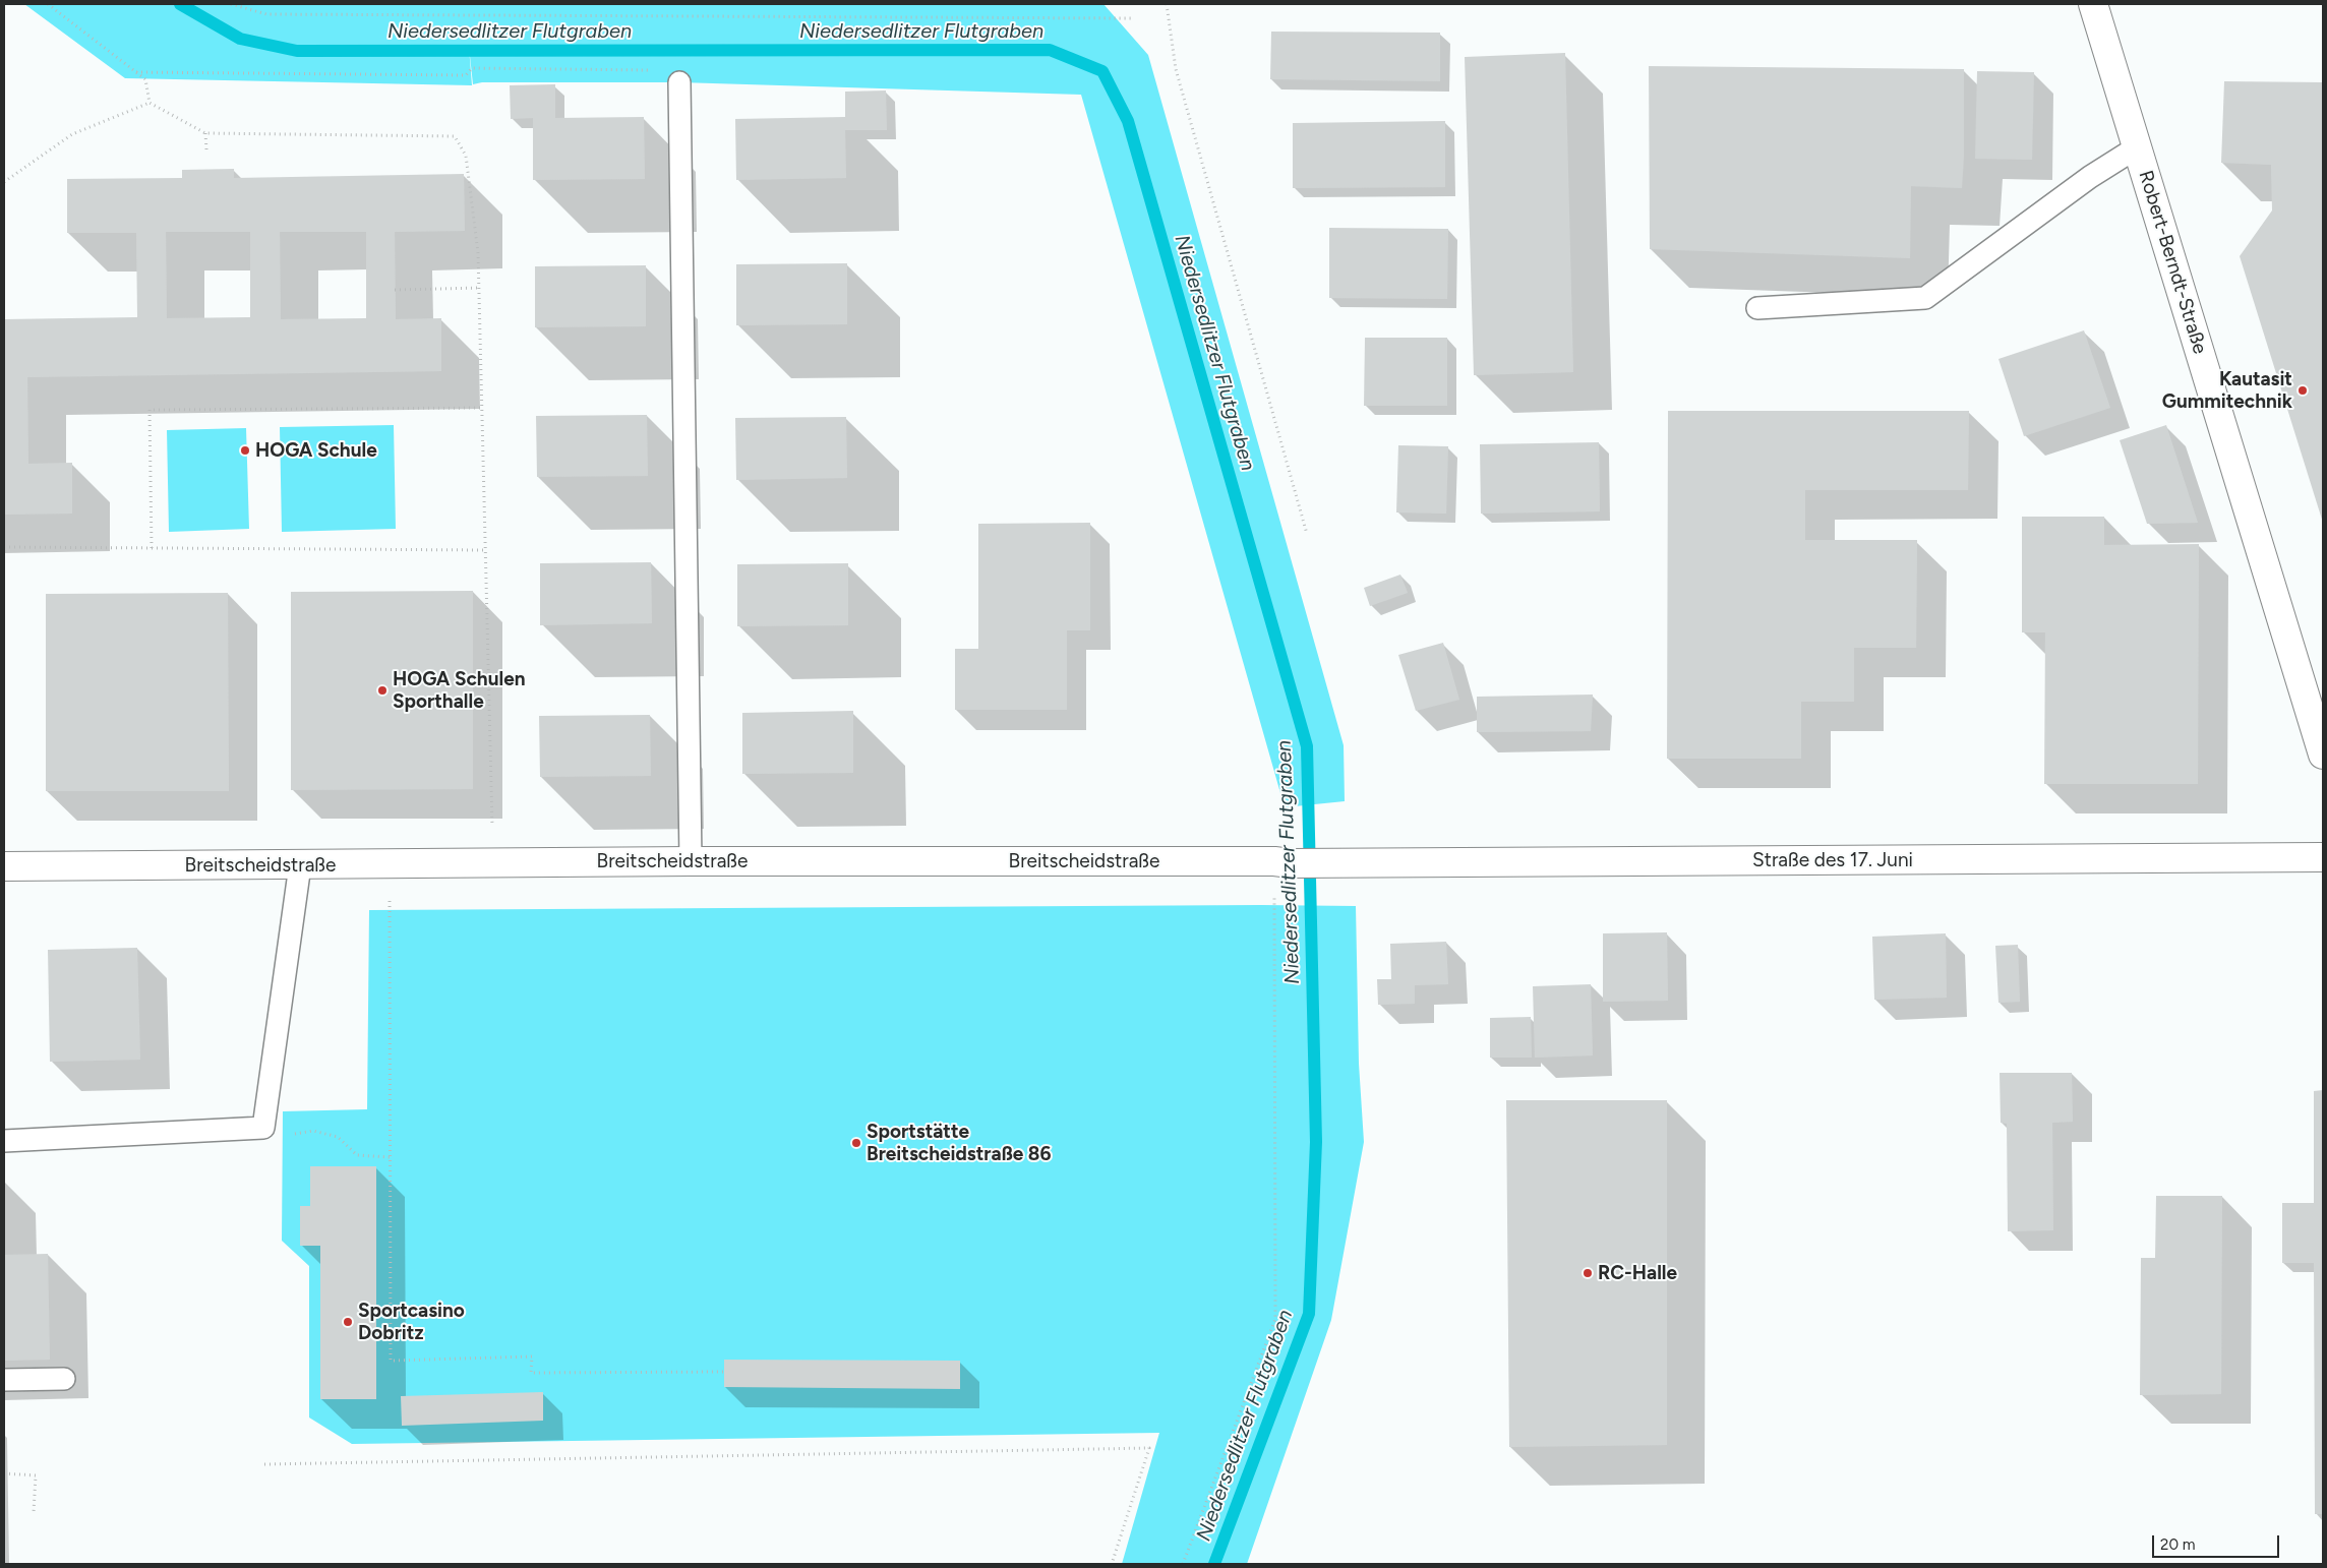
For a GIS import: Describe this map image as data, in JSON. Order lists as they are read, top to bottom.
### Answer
{
  "streets": {
    "street": ["Robert-Berndt-Straße", "Straße des 17. Juni", "Breitscheidstraße"]
  },
  "crossings": [
    ["Straße des 17. Juni", "Breitscheidstraße"]
  ],
  "water": ["Niedersedlitzer Flutgraben"],
  "places": [
    "Kautasit Gummitechnik",
    "HOGA Schule",
    "HOGA Schulen Sporthalle",
    "Sportstätte Breitscheidstraße 86",
    "RC-Halle",
    "Sportcasino Dobritz"
  ],
  "scale_bar": "20 m"
}
